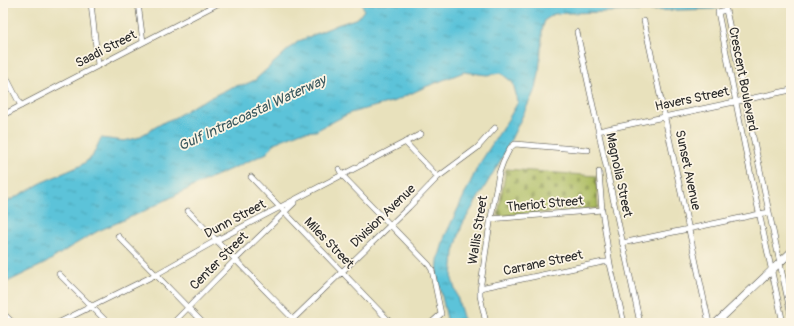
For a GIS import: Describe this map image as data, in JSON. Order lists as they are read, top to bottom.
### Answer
{
  "streets": {
    "street": [
      "Saadi Street",
      "Crescent Boulevard",
      "Havers Street",
      "Sunset Avenue",
      "Magnolia Street",
      "Theriot Street",
      "Division Avenue",
      "Dunn Street",
      "Wallis Street",
      "Miles Street",
      "Center Street",
      "Carrane Street"
    ]
  },
  "crossings": [
    ["Crescent Boulevard", "Havers Street"],
    ["Havers Street", "Sunset Avenue"],
    ["Havers Street", "Magnolia Street"],
    ["Theriot Street", "Wallis Street"],
    ["Division Avenue", "Miles Street"],
    ["Dunn Street", "Miles Street"],
    ["Dunn Street", "Center Street"],
    ["Wallis Street", "Carrane Street"],
    ["Miles Street", "Center Street"]
  ],
  "water": ["Gulf Intracoastal Waterway"]
}
